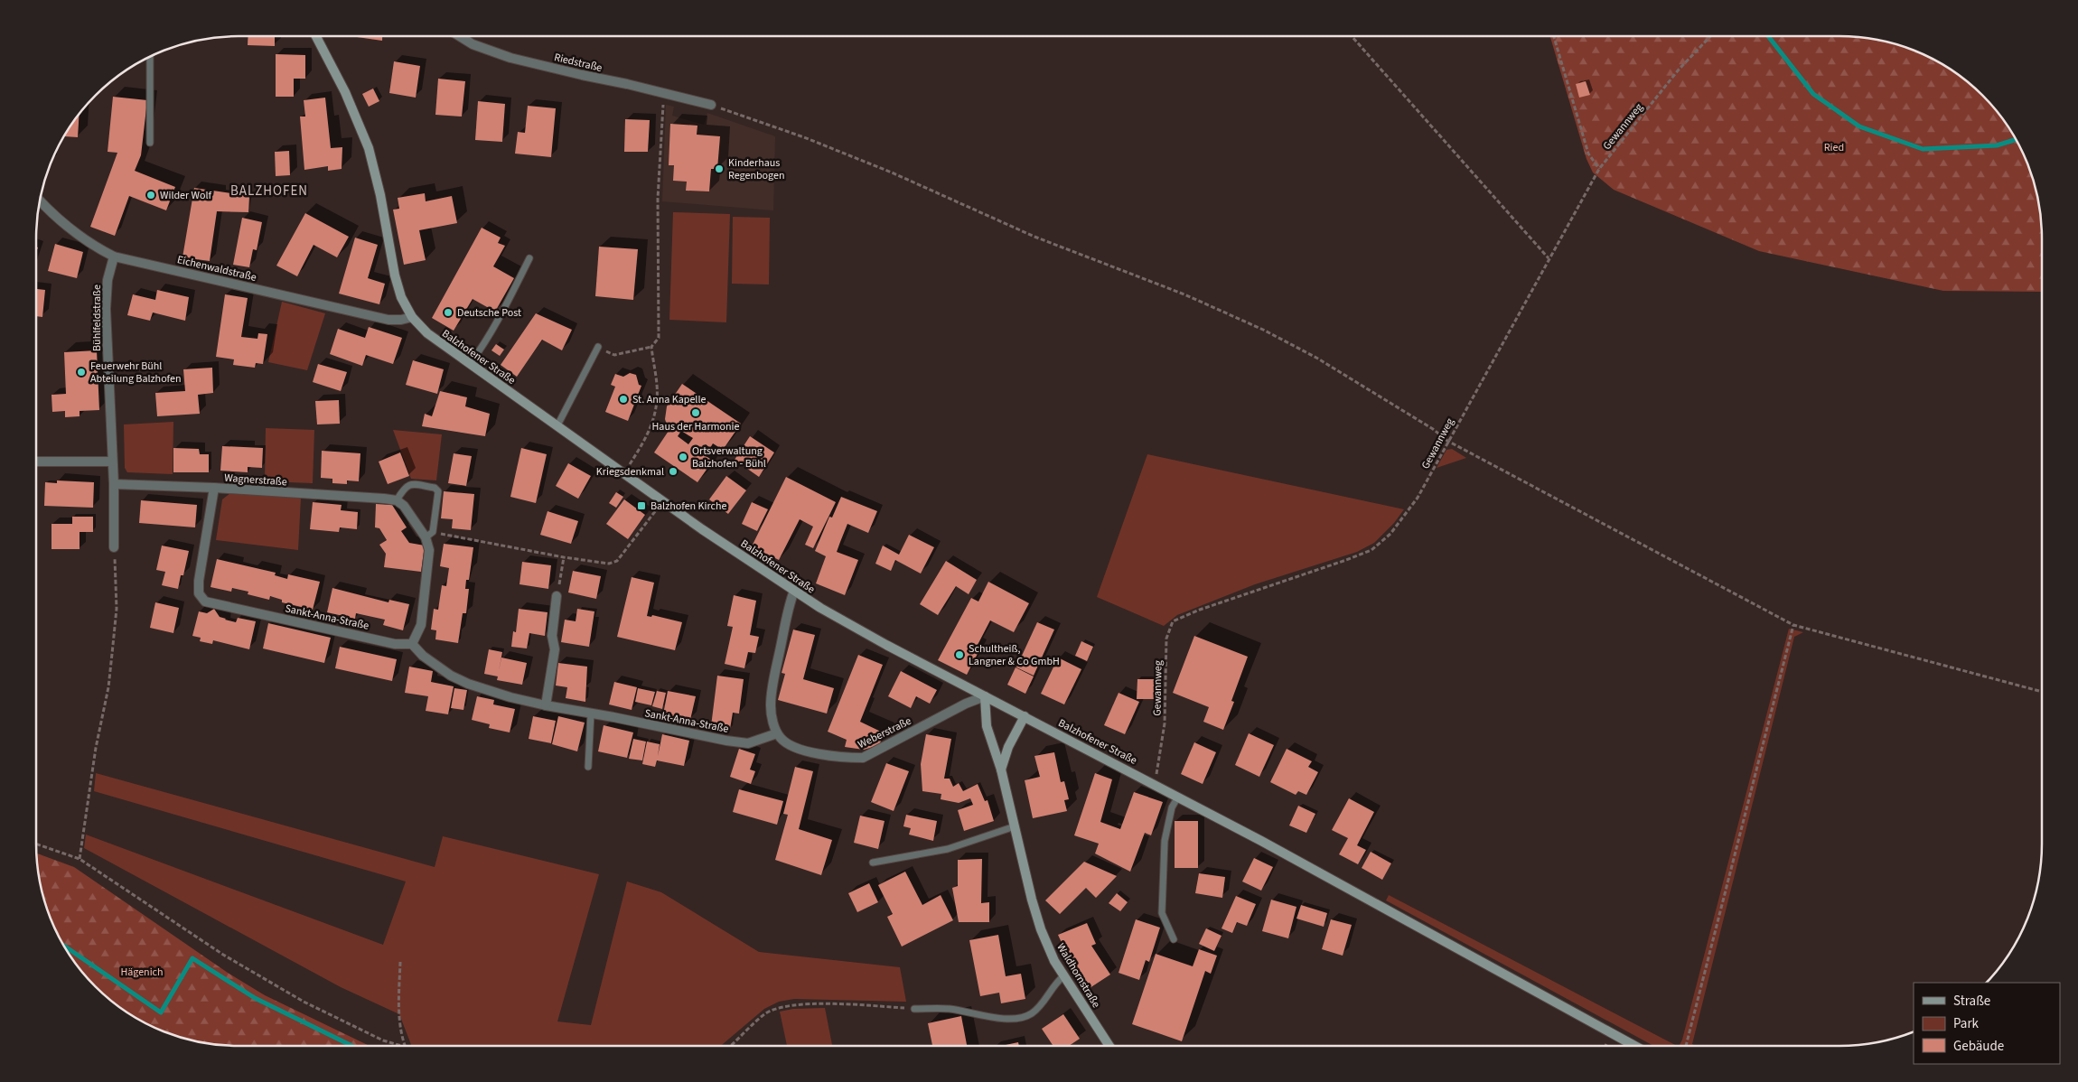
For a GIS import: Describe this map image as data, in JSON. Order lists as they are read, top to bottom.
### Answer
{
  "streets": {
    "street": [
      "Riedstraße",
      "Eichenwaldstraße",
      "Bühlfeldstraße",
      "Balzhofener Straße",
      "Wagnerstraße",
      "Sankt-Anna-Straße",
      "Weberstraße",
      "Waldhornstraße"
    ],
    "path": ["Gewannweg"]
  },
  "crossings": [
    ["Gewannweg", "Balzhofener Straße"],
    ["Eichenwaldstraße", "Bühlfeldstraße"],
    ["Eichenwaldstraße", "Balzhofener Straße"],
    ["Bühlfeldstraße", "Wagnerstraße"],
    ["Balzhofener Straße", "Weberstraße"],
    ["Balzhofener Straße", "Waldhornstraße"],
    ["Wagnerstraße", "Sankt-Anna-Straße"],
    ["Sankt-Anna-Straße", "Weberstraße"],
    ["Weberstraße", "Waldhornstraße"]
  ],
  "districts": ["BALZHOFEN"],
  "parks": ["Ried", "Hägenich"],
  "places": {
    "other": [
      "Kinderhaus Regenbogen",
      "Wilder Wolf",
      "Deutsche Post",
      "Feuerwehr Bühl Abteilung Balzhofen",
      "St. Anna Kapelle",
      "Haus der Harmonie",
      "Ortsverwaltung Balzhofen - Bühl",
      "Kriegsdenkmal",
      "Schultheiß, Langner & Co GmbH"
    ],
    "transit": ["Balzhofen Kirche"]
  },
  "legend": ["Straße", "Park", "Gebäude"]
}
